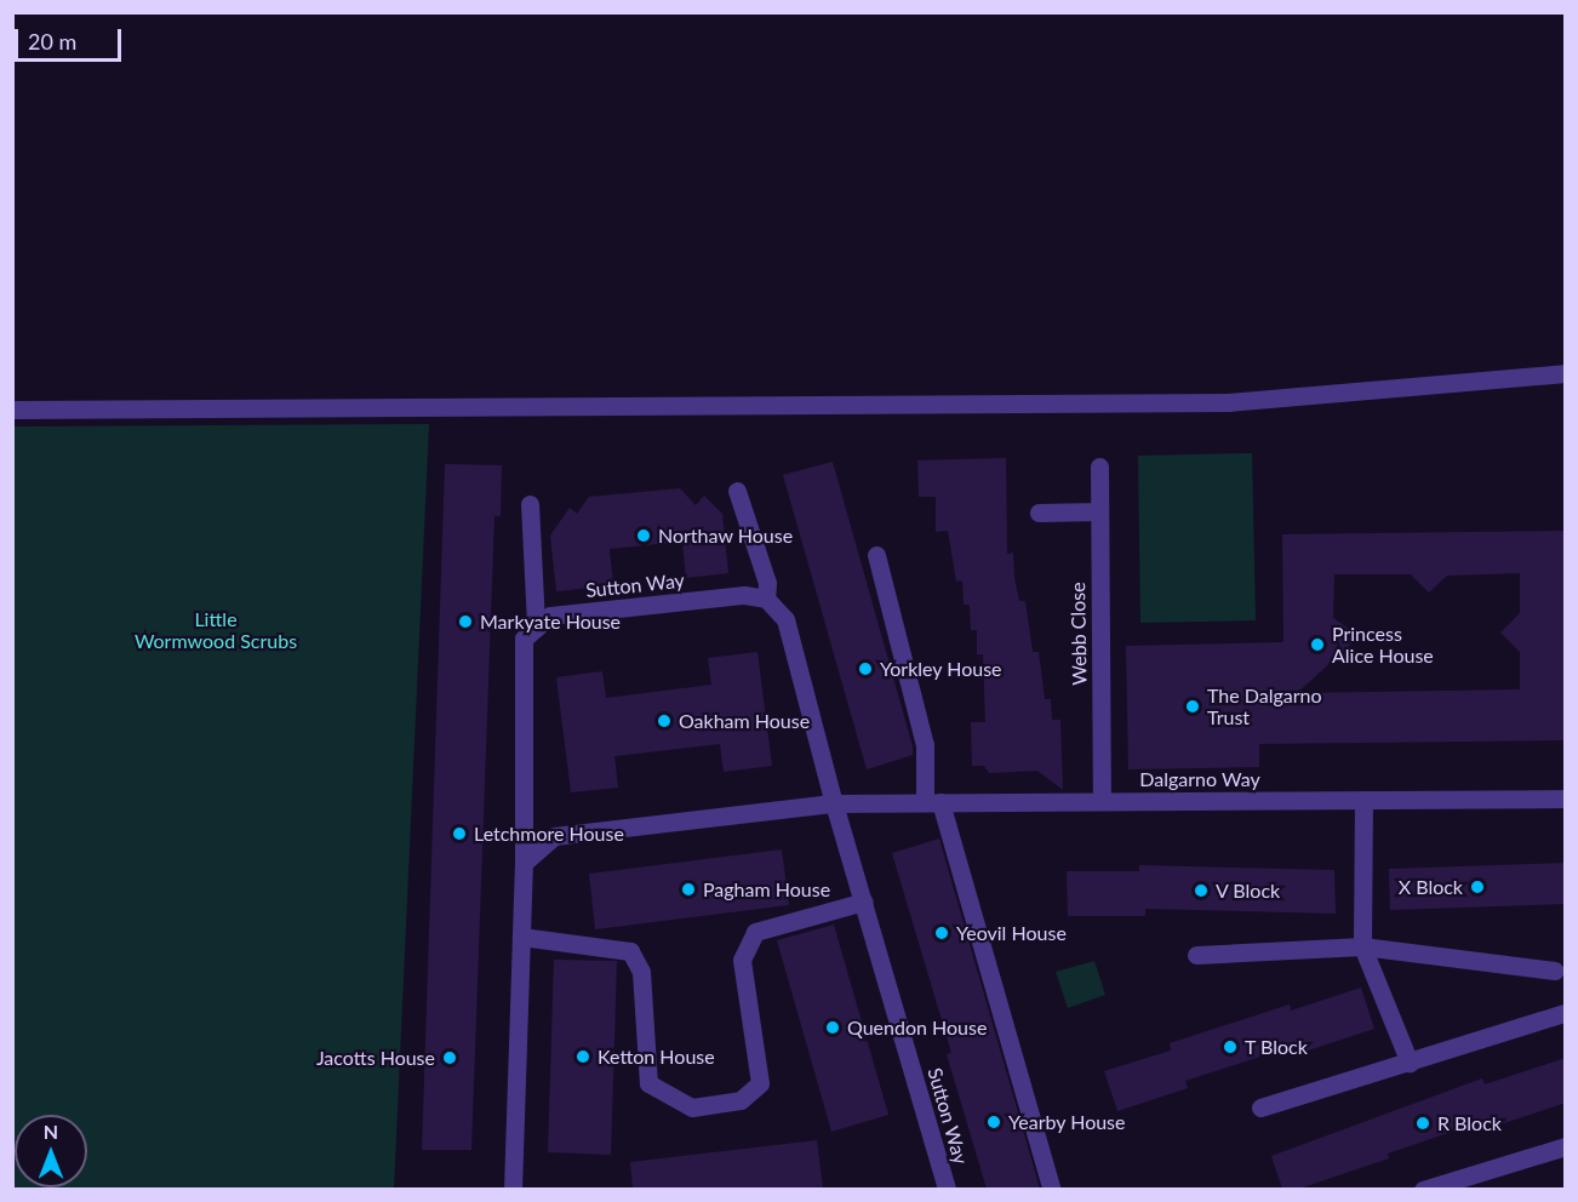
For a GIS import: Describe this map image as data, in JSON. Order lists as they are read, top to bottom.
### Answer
{
  "streets": {
    "street": ["Sutton Way", "Webb Close", "Dalgarno Way"]
  },
  "crossings": [
    ["Sutton Way", "Dalgarno Way"],
    ["Webb Close", "Dalgarno Way"]
  ],
  "parks": ["Little Wormwood Scrubs"],
  "places": [
    "Northaw House",
    "Markyate House",
    "Princess Alice House",
    "Yorkley House",
    "The Dalgarno Trust",
    "Oakham House",
    "Letchmore House",
    "X Block",
    "Pagham House",
    "V Block",
    "Yeovil House",
    "Quendon House",
    "T Block",
    "Ketton House",
    "Jacotts House",
    "Yearby House",
    "R Block"
  ],
  "scale_bar": "20 m",
  "north": "top"
}
